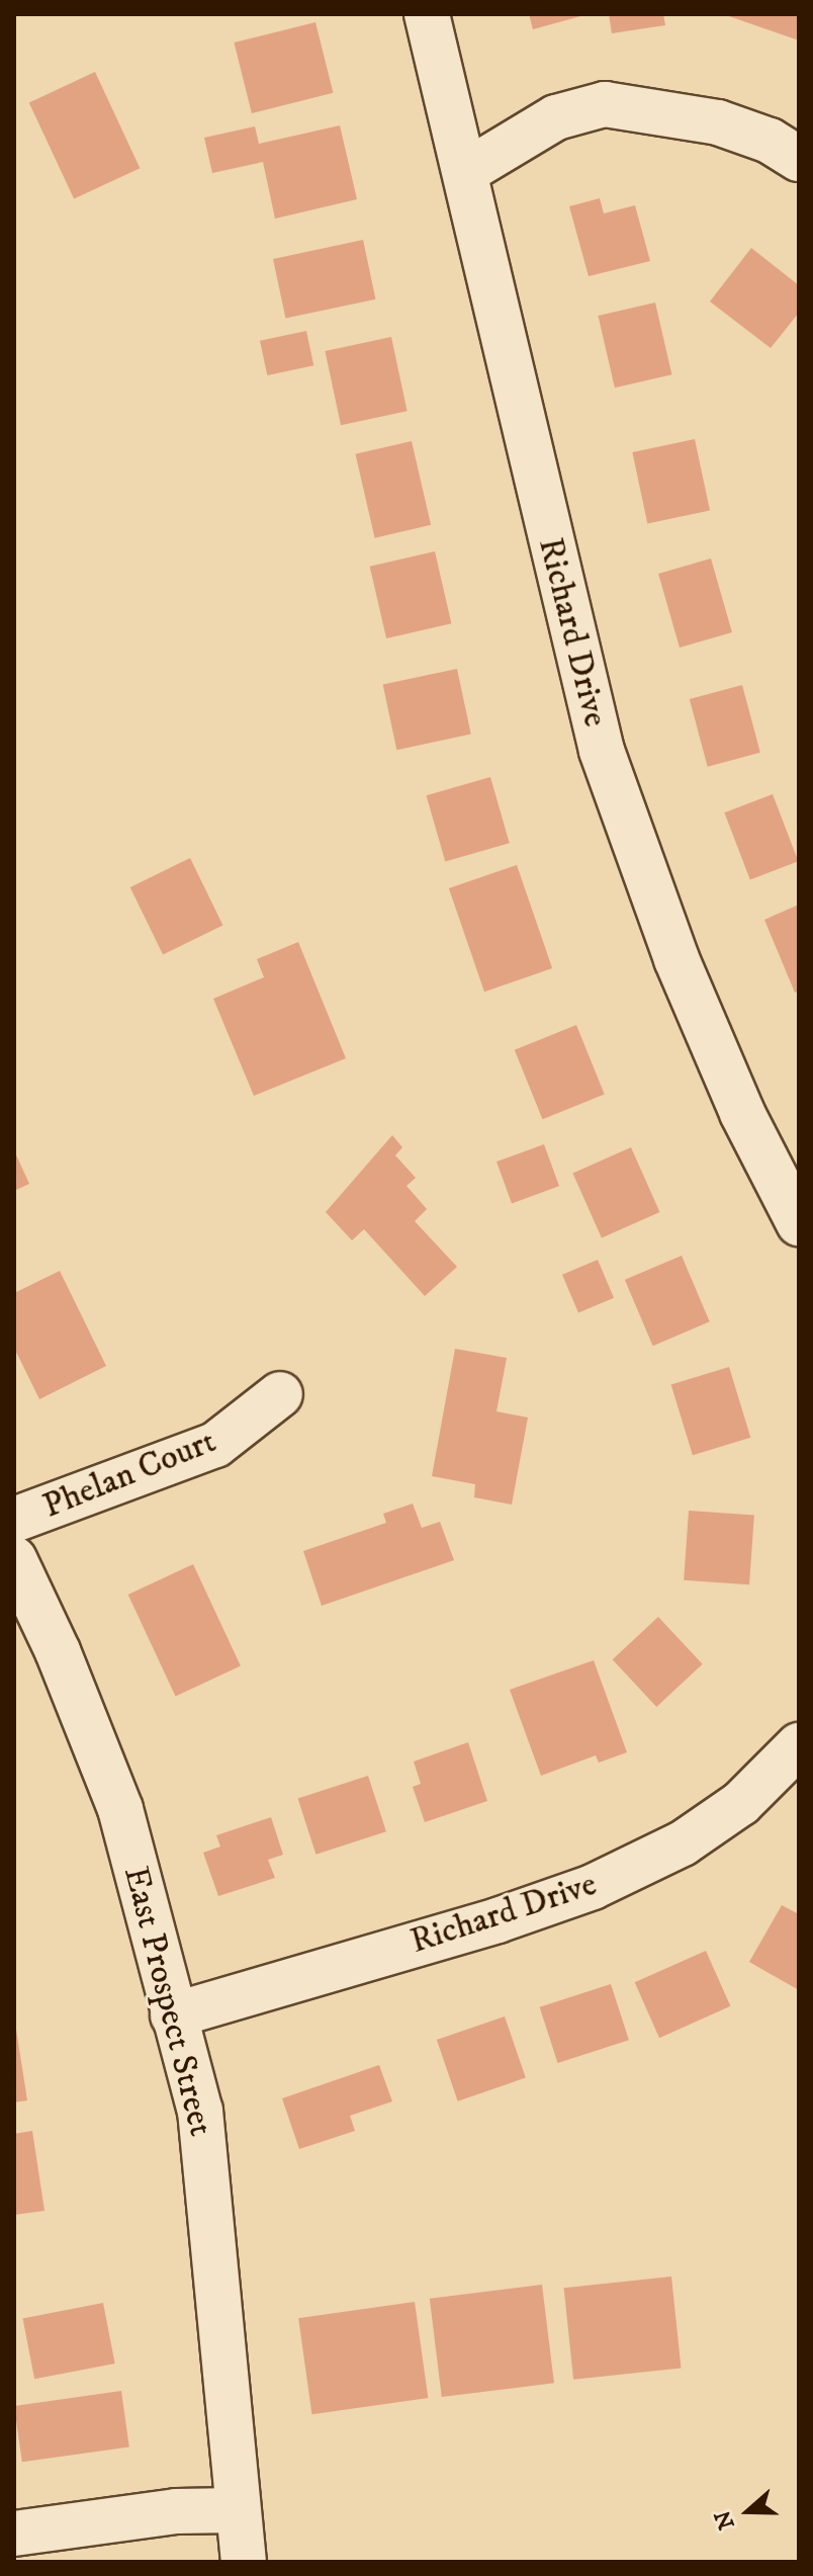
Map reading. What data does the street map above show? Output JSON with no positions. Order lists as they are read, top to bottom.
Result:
{
  "streets": {
    "street": ["Richard Drive", "Phelan Court", "East Prospect Street"]
  },
  "crossings": [
    ["Richard Drive", "East Prospect Street"]
  ],
  "north": "left"
}
